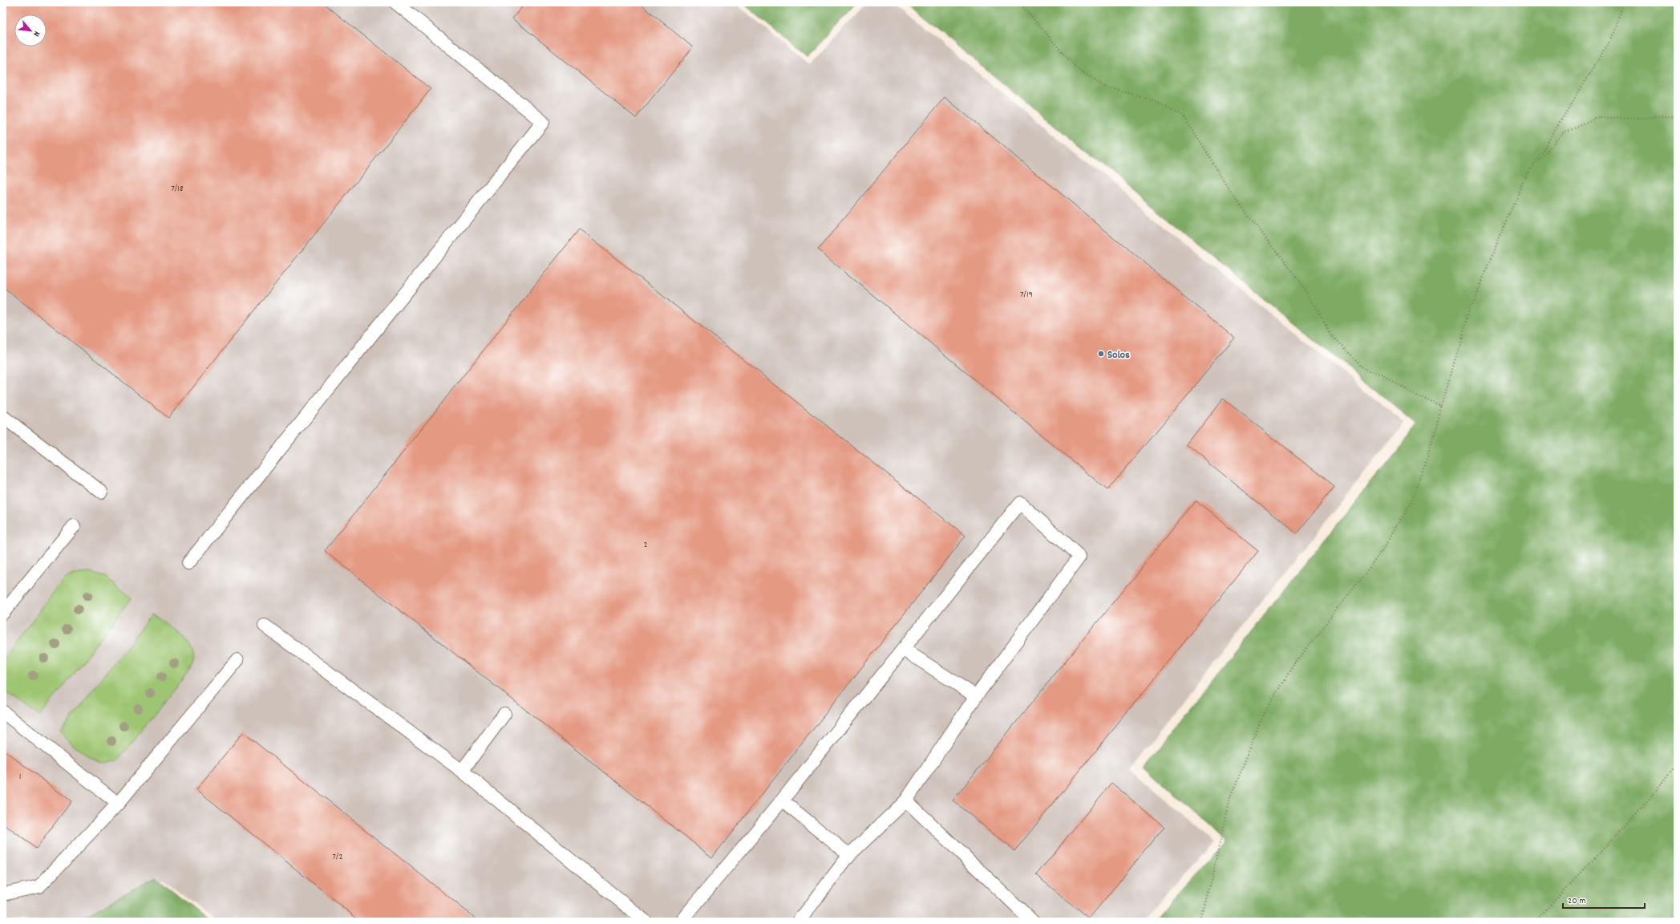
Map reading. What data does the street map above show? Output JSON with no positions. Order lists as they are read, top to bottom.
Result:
{
  "places": ["Solos"],
  "house_numbers": [
    "7/18",
    "7/19",
    "2",
    "1",
    "7/2"
  ],
  "scale_bar": "20 m",
  "north": "bottom right"
}
